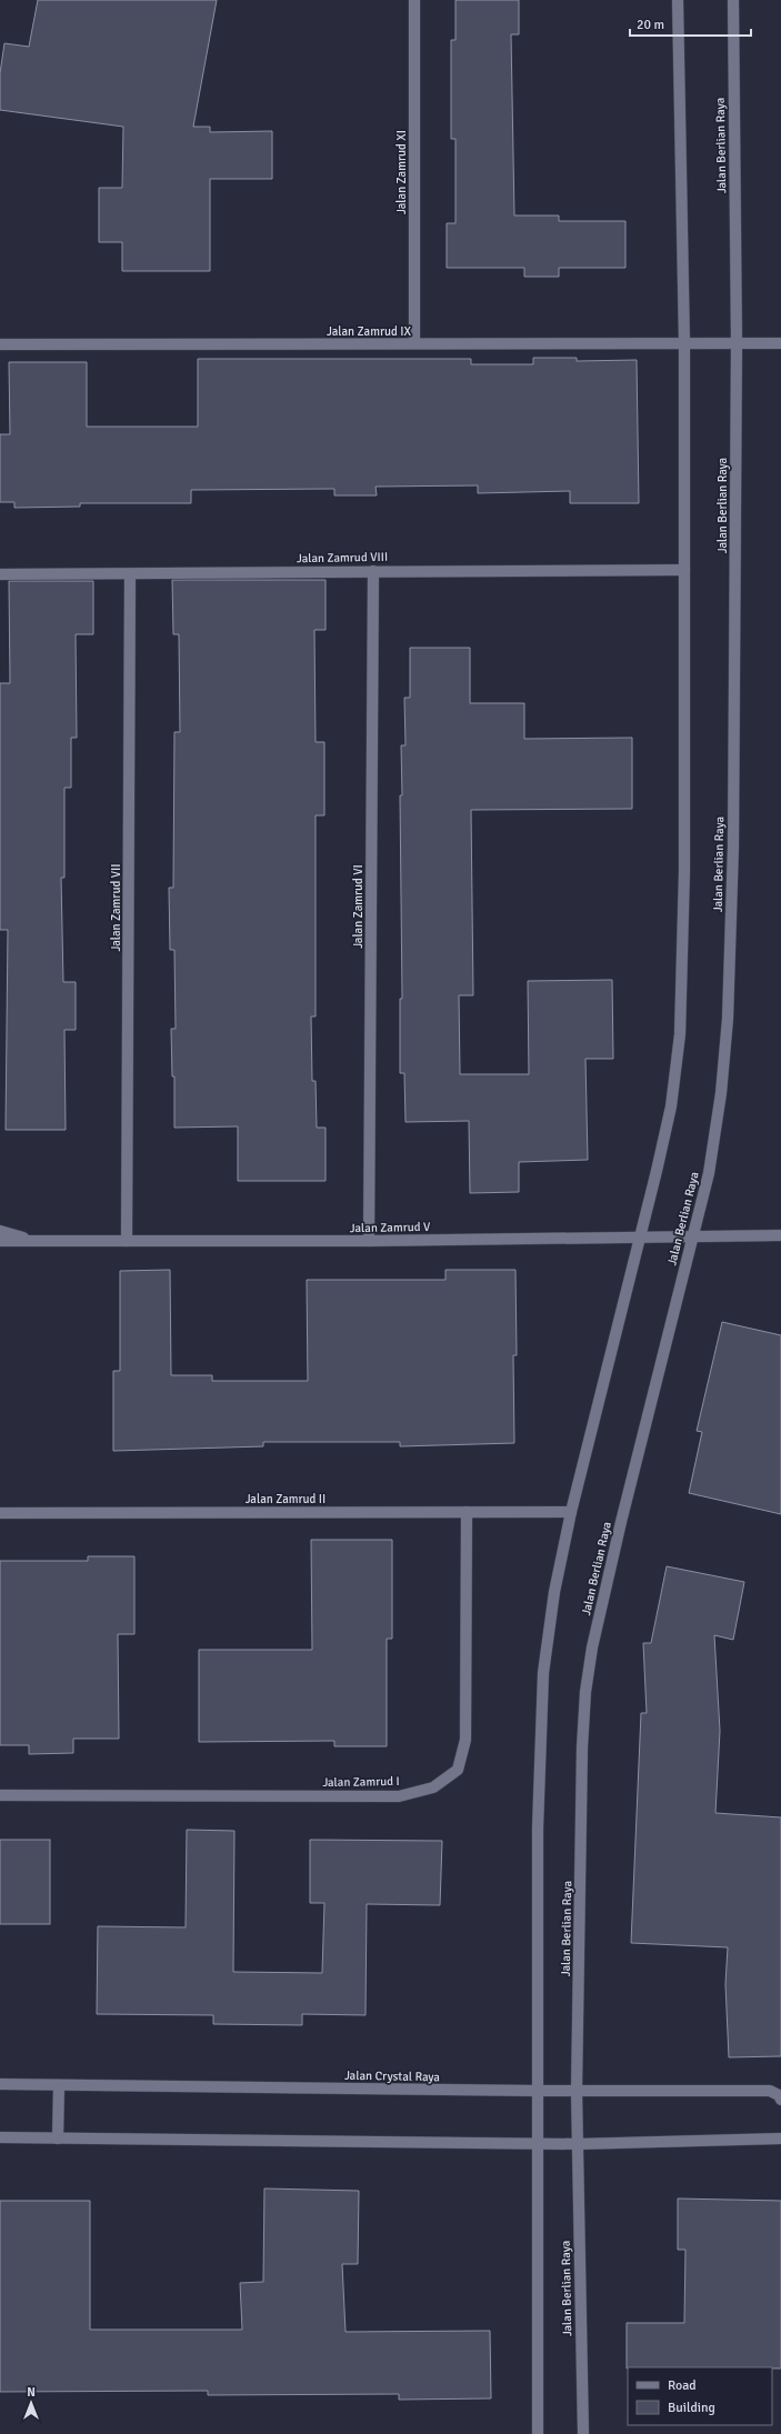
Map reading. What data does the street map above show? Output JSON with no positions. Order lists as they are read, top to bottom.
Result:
{
  "streets": {
    "street": [
      "Jalan Berlian Raya",
      "Jalan Zamrud XI",
      "Jalan Zamrud IX",
      "Jalan Zamrud VIII",
      "Jalan Zamrud VI",
      "Jalan Zamrud VII",
      "Jalan Zamrud V",
      "Jalan Zamrud II",
      "Jalan Zamrud I",
      "Jalan Crystal Raya"
    ]
  },
  "crossings": [
    ["Jalan Berlian Raya", "Jalan Zamrud IX"],
    ["Jalan Berlian Raya", "Jalan Zamrud V"],
    ["Jalan Berlian Raya", "Jalan Crystal Raya"],
    ["Jalan Zamrud XI", "Jalan Zamrud IX"],
    ["Jalan Zamrud VIII", "Jalan Zamrud VI"],
    ["Jalan Zamrud VIII", "Jalan Zamrud VII"],
    ["Jalan Zamrud VI", "Jalan Zamrud V"],
    ["Jalan Zamrud VII", "Jalan Zamrud V"],
    ["Jalan Zamrud II", "Jalan Zamrud I"]
  ],
  "legend": ["Road", "Building"],
  "scale_bar": "20 m",
  "north": "top"
}
